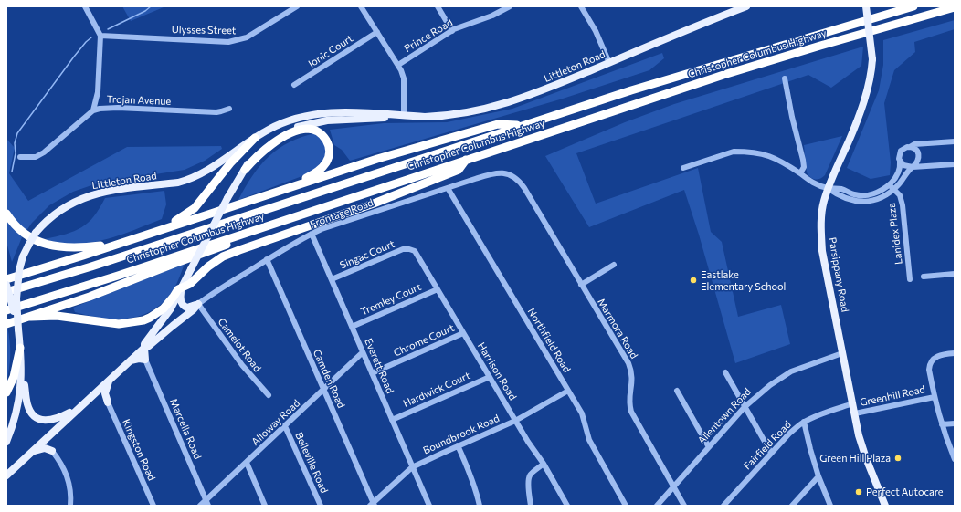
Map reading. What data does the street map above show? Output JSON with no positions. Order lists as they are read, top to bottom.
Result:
{
  "streets": {
    "highway": ["Christopher Columbus Highway"],
    "main road": ["Littleton Road", "Parsippany Road"],
    "street": [
      "Ulysses Street",
      "Prince Road",
      "Ionic Court",
      "Trojan Avenue",
      "Frontage Road",
      "Lanidex Plaza",
      "Singac Court",
      "Tremley Court",
      "Marmora Road",
      "Chrome Court",
      "Northfield Road",
      "Camelot Road",
      "Everett Road",
      "Harrison Road",
      "Camden Road",
      "Hardwick Court",
      "Greenhill Road",
      "Allentown Road",
      "Alloway Road",
      "Marcella Road",
      "Boundbrook Road",
      "Fairfield Road",
      "Kingston Road",
      "Belleville Road"
    ]
  },
  "crossings": [
    ["Frontage Road", "Marmora Road"],
    ["Frontage Road", "Northfield Road"],
    ["Frontage Road", "Camelot Road"],
    ["Frontage Road", "Everett Road"],
    ["Frontage Road", "Camden Road"],
    ["Lanidex Plaza", "Parsippany Road"],
    ["Singac Court", "Everett Road"],
    ["Singac Court", "Harrison Road"],
    ["Parsippany Road", "Greenhill Road"],
    ["Parsippany Road", "Allentown Road"],
    ["Parsippany Road", "Fairfield Road"],
    ["Tremley Court", "Everett Road"],
    ["Tremley Court", "Harrison Road"],
    ["Marmora Road", "Allentown Road"],
    ["Chrome Court", "Everett Road"],
    ["Chrome Court", "Harrison Road"],
    ["Northfield Road", "Boundbrook Road"],
    ["Everett Road", "Hardwick Court"],
    ["Everett Road", "Alloway Road"],
    ["Everett Road", "Boundbrook Road"],
    ["Harrison Road", "Hardwick Court"],
    ["Harrison Road", "Boundbrook Road"],
    ["Camden Road", "Alloway Road"],
    ["Camden Road", "Boundbrook Road"],
    ["Alloway Road", "Marcella Road"],
    ["Alloway Road", "Belleville Road"]
  ],
  "places": ["Eastlake Elementary School", "Green Hill Plaza", "Perfect Autocare"]
}
